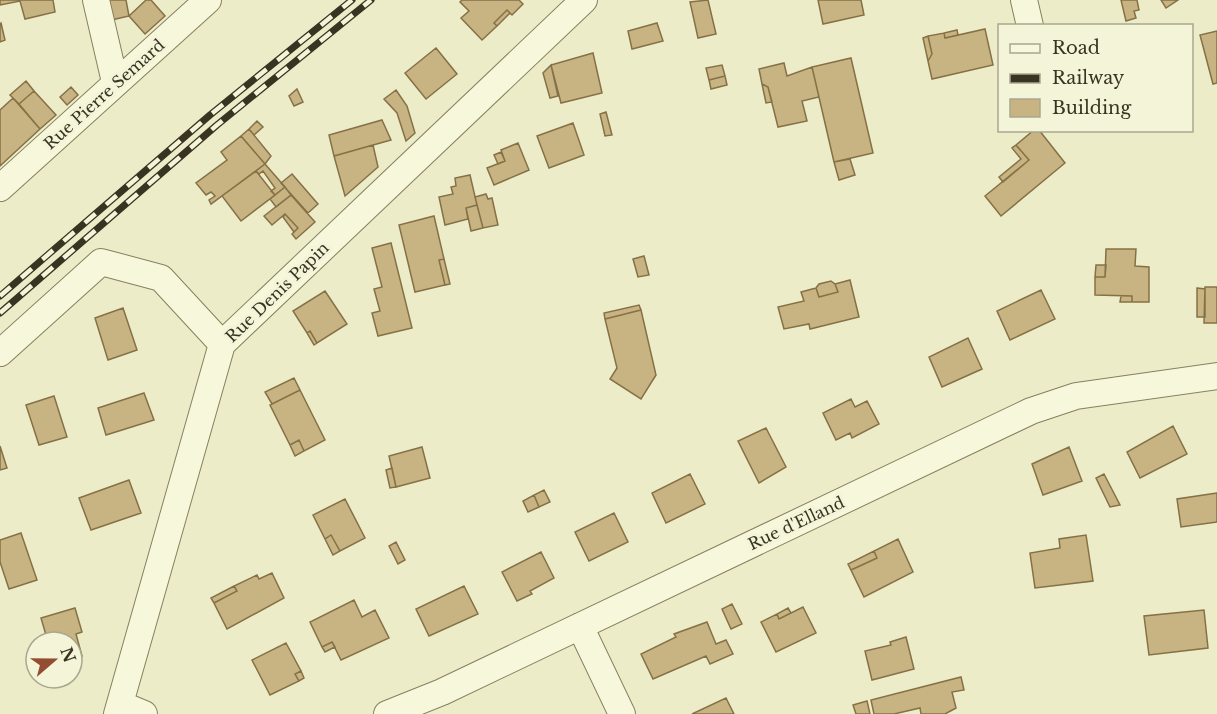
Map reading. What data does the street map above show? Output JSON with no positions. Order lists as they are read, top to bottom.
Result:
{
  "streets": {
    "street": ["Rue Pierre Semard", "Rue Denis Papin", "Rue d'Elland"]
  },
  "legend": ["Road", "Railway", "Building"],
  "north": "right"
}
